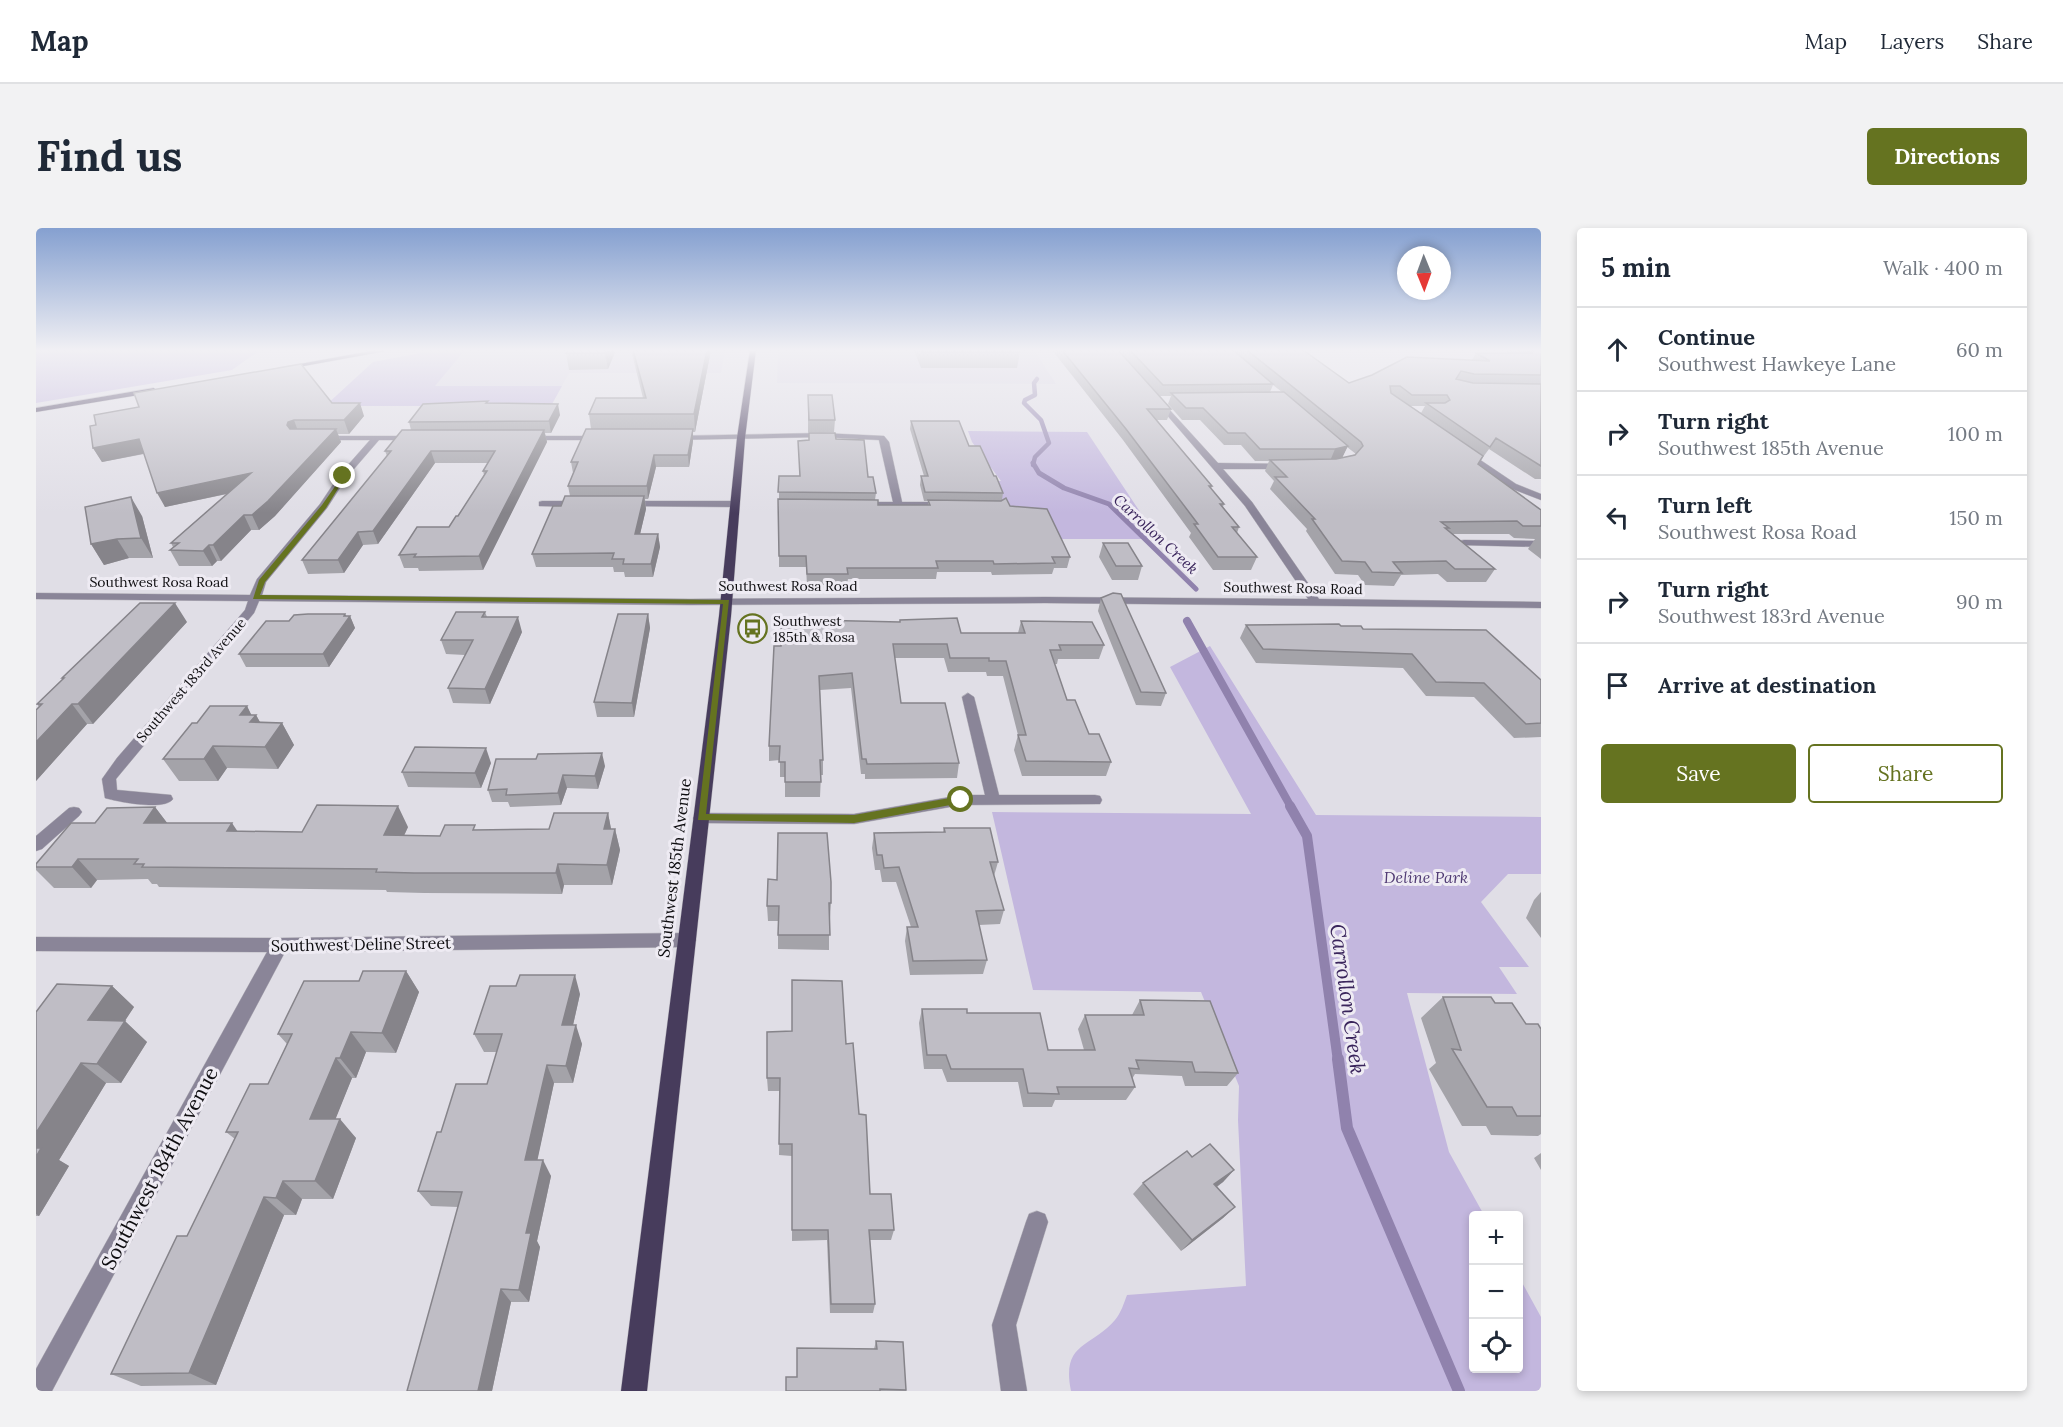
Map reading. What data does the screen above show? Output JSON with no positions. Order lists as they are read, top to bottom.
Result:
{
  "streets": {
    "main road": ["Southwest 185th Avenue"],
    "street": [
      "Southwest Rosa Road",
      "Southwest 183rd Avenue",
      "Southwest Deline Street",
      "Southwest 184th Avenue"
    ]
  },
  "crossings": [
    ["Southwest Rosa Road", "Southwest 183rd Avenue"],
    ["Southwest Rosa Road", "Southwest 185th Avenue"],
    ["Southwest 185th Avenue", "Southwest Deline Street"],
    ["Southwest Deline Street", "Southwest 184th Avenue"]
  ],
  "water": ["Carrollon Creek"],
  "parks": ["Deline Park"],
  "places": {
    "bus stop": ["Southwest 185th & Rosa"]
  },
  "north": "bottom",
  "page": {
    "header": "Map",
    "nav": ["Map", "Layers", "Share"],
    "buttons": [
      "Directions",
      ["Save", "Share"]
    ],
    "title": "Find us",
    "heading": ["5 min", "Walk · 400 m"],
    "list": [
      ["Continue", "Southwest Hawkeye Lane", "60 m"],
      ["Turn right", "Southwest 185th Avenue", "100 m"],
      ["Turn left", "Southwest Rosa Road", "150 m"],
      ["Turn right", "Southwest 183rd Avenue", "90 m"],
      "Arrive at destination"
    ],
    "map_buttons": ["+", "−"]
  }
}
